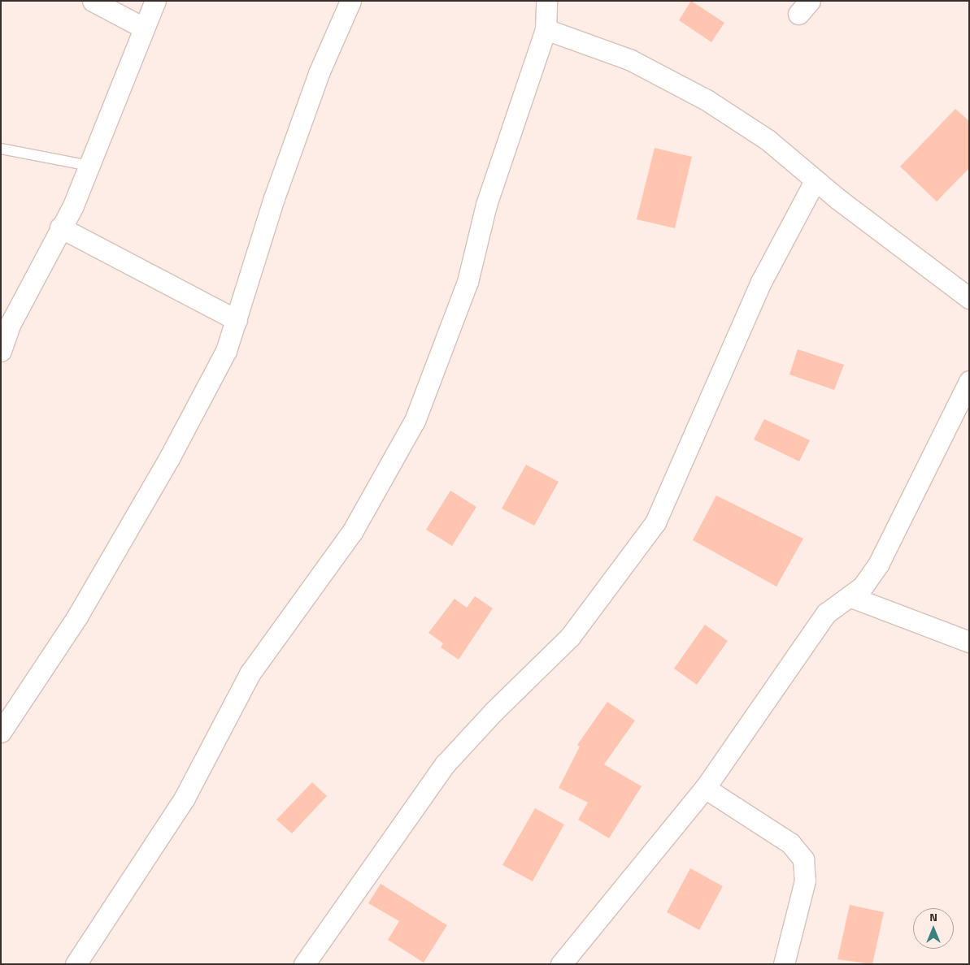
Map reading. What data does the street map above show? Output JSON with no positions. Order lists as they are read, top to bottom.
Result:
{
  "north": "top"
}
